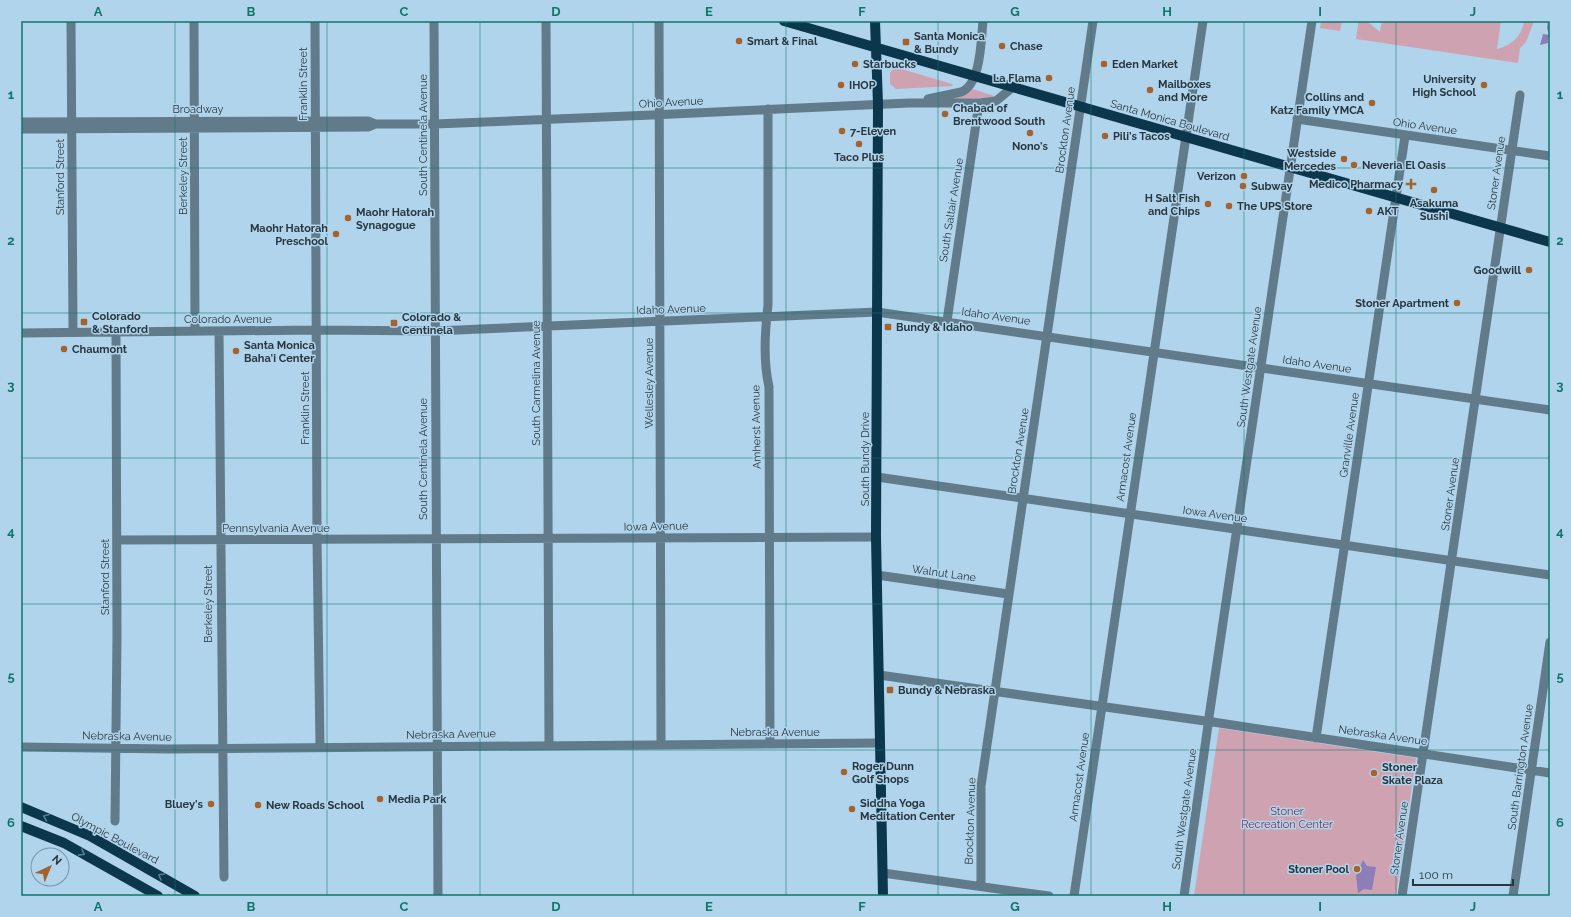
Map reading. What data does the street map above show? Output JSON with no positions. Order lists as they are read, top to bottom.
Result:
{
  "streets": {
    "main road": ["Santa Monica Boulevard", "South Bundy Drive", "Olympic Boulevard"],
    "street": [
      "Franklin Street",
      "Ohio Avenue",
      "Broadway",
      "Brockton Avenue",
      "South Centinela Avenue",
      "Stoner Avenue",
      "Berkeley Street",
      "Stanford Street",
      "South Saltair Avenue",
      "Idaho Avenue",
      "Colorado Avenue",
      "South Westgate Avenue",
      "South Carmelina Avenue",
      "Wellesley Avenue",
      "Amherst Avenue",
      "Granville Avenue",
      "Armacost Avenue",
      "Iowa Avenue",
      "Pennsylvania Avenue",
      "Walnut Lane",
      "Nebraska Avenue",
      "South Barrington Avenue"
    ]
  },
  "crossings": [
    ["Franklin Street", "Broadway"],
    ["Franklin Street", "Colorado Avenue"],
    ["Franklin Street", "Pennsylvania Avenue"],
    ["Franklin Street", "Nebraska Avenue"],
    ["Ohio Avenue", "Broadway"],
    ["Ohio Avenue", "Santa Monica Boulevard"],
    ["Ohio Avenue", "South Centinela Avenue"],
    ["Ohio Avenue", "Stoner Avenue"],
    ["Ohio Avenue", "South Saltair Avenue"],
    ["Ohio Avenue", "South Westgate Avenue"],
    ["Ohio Avenue", "South Carmelina Avenue"],
    ["Ohio Avenue", "Wellesley Avenue"],
    ["Ohio Avenue", "Amherst Avenue"],
    ["Ohio Avenue", "Granville Avenue"],
    ["Ohio Avenue", "South Bundy Drive"],
    ["Broadway", "South Centinela Avenue"],
    ["Broadway", "Berkeley Street"],
    ["Broadway", "Stanford Street"],
    ["Santa Monica Boulevard", "Brockton Avenue"],
    ["Santa Monica Boulevard", "Stoner Avenue"],
    ["Santa Monica Boulevard", "South Westgate Avenue"],
    ["Santa Monica Boulevard", "Granville Avenue"],
    ["Santa Monica Boulevard", "Armacost Avenue"],
    ["Santa Monica Boulevard", "South Bundy Drive"],
    ["Brockton Avenue", "Idaho Avenue"],
    ["Brockton Avenue", "Iowa Avenue"],
    ["Brockton Avenue", "Walnut Lane"],
    ["Brockton Avenue", "Nebraska Avenue"],
    ["South Centinela Avenue", "Idaho Avenue"],
    ["South Centinela Avenue", "Colorado Avenue"],
    ["South Centinela Avenue", "Iowa Avenue"],
    ["South Centinela Avenue", "Pennsylvania Avenue"],
    ["South Centinela Avenue", "Nebraska Avenue"],
    ["Stoner Avenue", "Idaho Avenue"],
    ["Stoner Avenue", "Iowa Avenue"],
    ["Stoner Avenue", "Nebraska Avenue"],
    ["Berkeley Street", "Colorado Avenue"],
    ["Berkeley Street", "Pennsylvania Avenue"],
    ["Berkeley Street", "Nebraska Avenue"],
    ["Stanford Street", "Colorado Avenue"],
    ["Stanford Street", "Pennsylvania Avenue"],
    ["Stanford Street", "Nebraska Avenue"],
    ["South Saltair Avenue", "Idaho Avenue"],
    ["Idaho Avenue", "Colorado Avenue"],
    ["Idaho Avenue", "South Westgate Avenue"],
    ["Idaho Avenue", "South Carmelina Avenue"],
    ["Idaho Avenue", "Wellesley Avenue"],
    ["Idaho Avenue", "Amherst Avenue"],
    ["Idaho Avenue", "Granville Avenue"],
    ["Idaho Avenue", "Armacost Avenue"],
    ["Idaho Avenue", "South Bundy Drive"],
    ["South Westgate Avenue", "Iowa Avenue"],
    ["South Westgate Avenue", "Nebraska Avenue"],
    ["South Carmelina Avenue", "Iowa Avenue"],
    ["South Carmelina Avenue", "Nebraska Avenue"],
    ["Wellesley Avenue", "Iowa Avenue"],
    ["Wellesley Avenue", "Nebraska Avenue"],
    ["Amherst Avenue", "Iowa Avenue"],
    ["Amherst Avenue", "Nebraska Avenue"],
    ["Granville Avenue", "Iowa Avenue"],
    ["Granville Avenue", "Nebraska Avenue"],
    ["Armacost Avenue", "Iowa Avenue"],
    ["Armacost Avenue", "Nebraska Avenue"],
    ["South Bundy Drive", "Iowa Avenue"],
    ["South Bundy Drive", "Walnut Lane"],
    ["South Bundy Drive", "Nebraska Avenue"],
    ["Iowa Avenue", "Pennsylvania Avenue"],
    ["Nebraska Avenue", "South Barrington Avenue"]
  ],
  "parks": ["Stoner Recreation Center"],
  "places": {
    "other": [
      "Smart & Final",
      "Chase",
      "Starbucks",
      "Eden Market",
      "La Flama",
      "IHOP",
      "University High School",
      "Mailboxes and More",
      "Collins and Katz Family YMCA",
      "Chabad of Brentwood South",
      "7-Eleven",
      "Nono's",
      "Pili's Tacos",
      "Taco Plus",
      "Westside Mercedes",
      "Neveria El Oasis",
      "Verizon",
      "Subway",
      "Asakuma Sushi",
      "H Salt Fish and Chips",
      "The UPS Store",
      "AKT",
      "Maohr Hatorah Synagogue",
      "Maohr Hatorah Preschool",
      "Goodwill",
      "Stoner Apartment",
      "Chaumont",
      "Santa Monica Baha'i Center",
      "Roger Dunn Golf Shops",
      "Stoner Skate Plaza",
      "Media Park",
      "Bluey's",
      "New Roads School",
      "Siddha Yoga Meditation Center",
      "Stoner Pool"
    ],
    "transit": [
      "Santa Monica & Bundy",
      "Colorado & Stanford",
      "Colorado & Centinela",
      "Bundy & Idaho",
      "Bundy & Nebraska"
    ],
    "health": ["Medico Pharmacy"]
  },
  "scale_bar": "100 m",
  "north": "top right",
  "grid": {
    "columns": [
      "A",
      "B",
      "C",
      "D",
      "E",
      "F",
      "G",
      "H",
      "I",
      "J"
    ],
    "rows": [
      "1",
      "2",
      "3",
      "4",
      "5",
      "6"
    ]
  }
}
